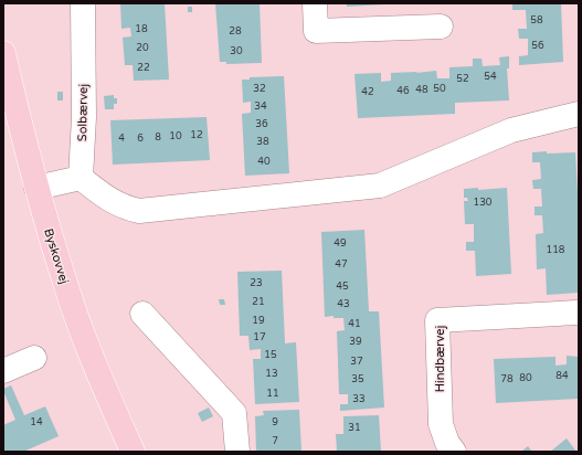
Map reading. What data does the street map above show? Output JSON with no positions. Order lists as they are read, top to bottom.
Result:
{
  "streets": {
    "main road": ["Byskovvej"],
    "street": ["Solbærvej", "Hindbærvej"]
  },
  "house_numbers": [
    "58",
    "18",
    "28",
    "56",
    "20",
    "30",
    "22",
    "54",
    "52",
    "32",
    "50",
    "48",
    "46",
    "42",
    "34",
    "36",
    "12",
    "10",
    "8",
    "4",
    "6",
    "38",
    "40",
    "130",
    "49",
    "118",
    "47",
    "23",
    "45",
    "21",
    "43",
    "19",
    "41",
    "17",
    "39",
    "15",
    "37",
    "13",
    "84",
    "80",
    "35",
    "78",
    "11",
    "33",
    "14",
    "9",
    "31",
    "7"
  ]
}
